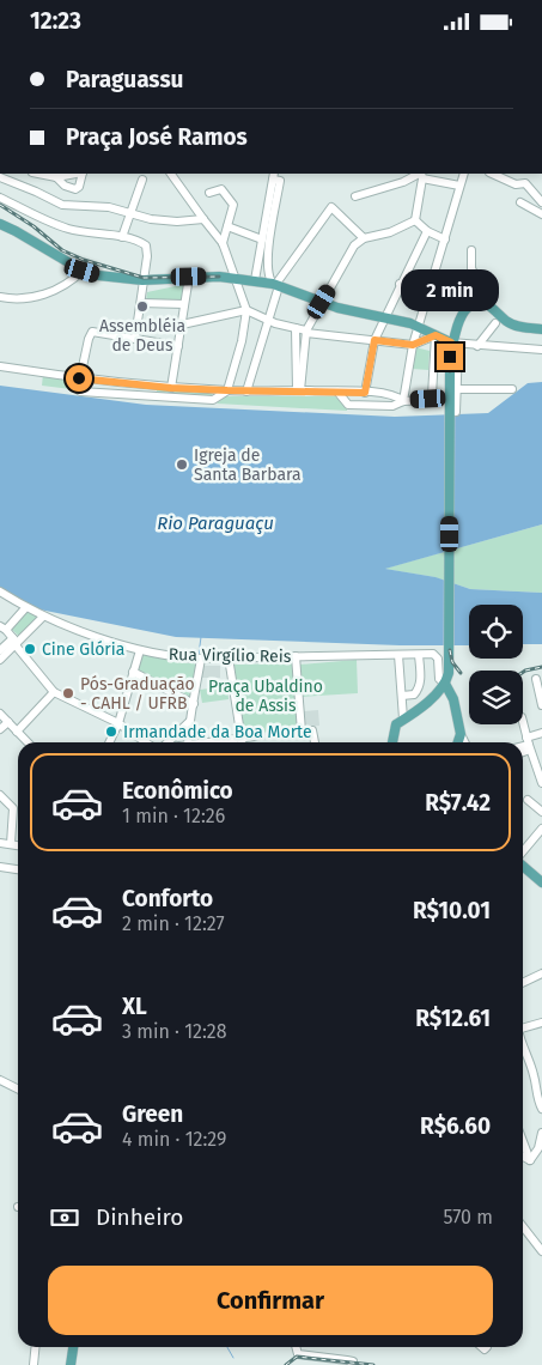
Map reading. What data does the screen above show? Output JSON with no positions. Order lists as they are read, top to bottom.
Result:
{
  "streets": {
    "street": ["Rua Virgílio Reis"]
  },
  "water": ["Rio Paraguaçu"],
  "parks": ["Praça Ubaldino de Assis"],
  "places": [
    "Assembléia de Deus",
    "Igreja de Santa Barbara",
    "Cine Glória",
    "Pós-Graduação - CAHL / UFRB",
    "Irmandade da Boa Morte"
  ],
  "page": {
    "status": "12:23",
    "banner": ["Paraguassu", "Praça José Ramos"],
    "bubble": "2 min",
    "list": [
      {
        "name": "Econômico",
        "note": "1 min · 12:26",
        "value": "R$7.42"
      },
      {
        "name": "Conforto",
        "note": "2 min · 12:27",
        "value": "R$10.01"
      },
      {
        "name": "XL",
        "note": "3 min · 12:28",
        "value": "R$12.61"
      },
      {
        "name": "Green",
        "note": "4 min · 12:29",
        "value": "R$6.60"
      }
    ],
    "pay": ["Dinheiro", "570 m"],
    "buttons": "Confirmar"
  }
}
